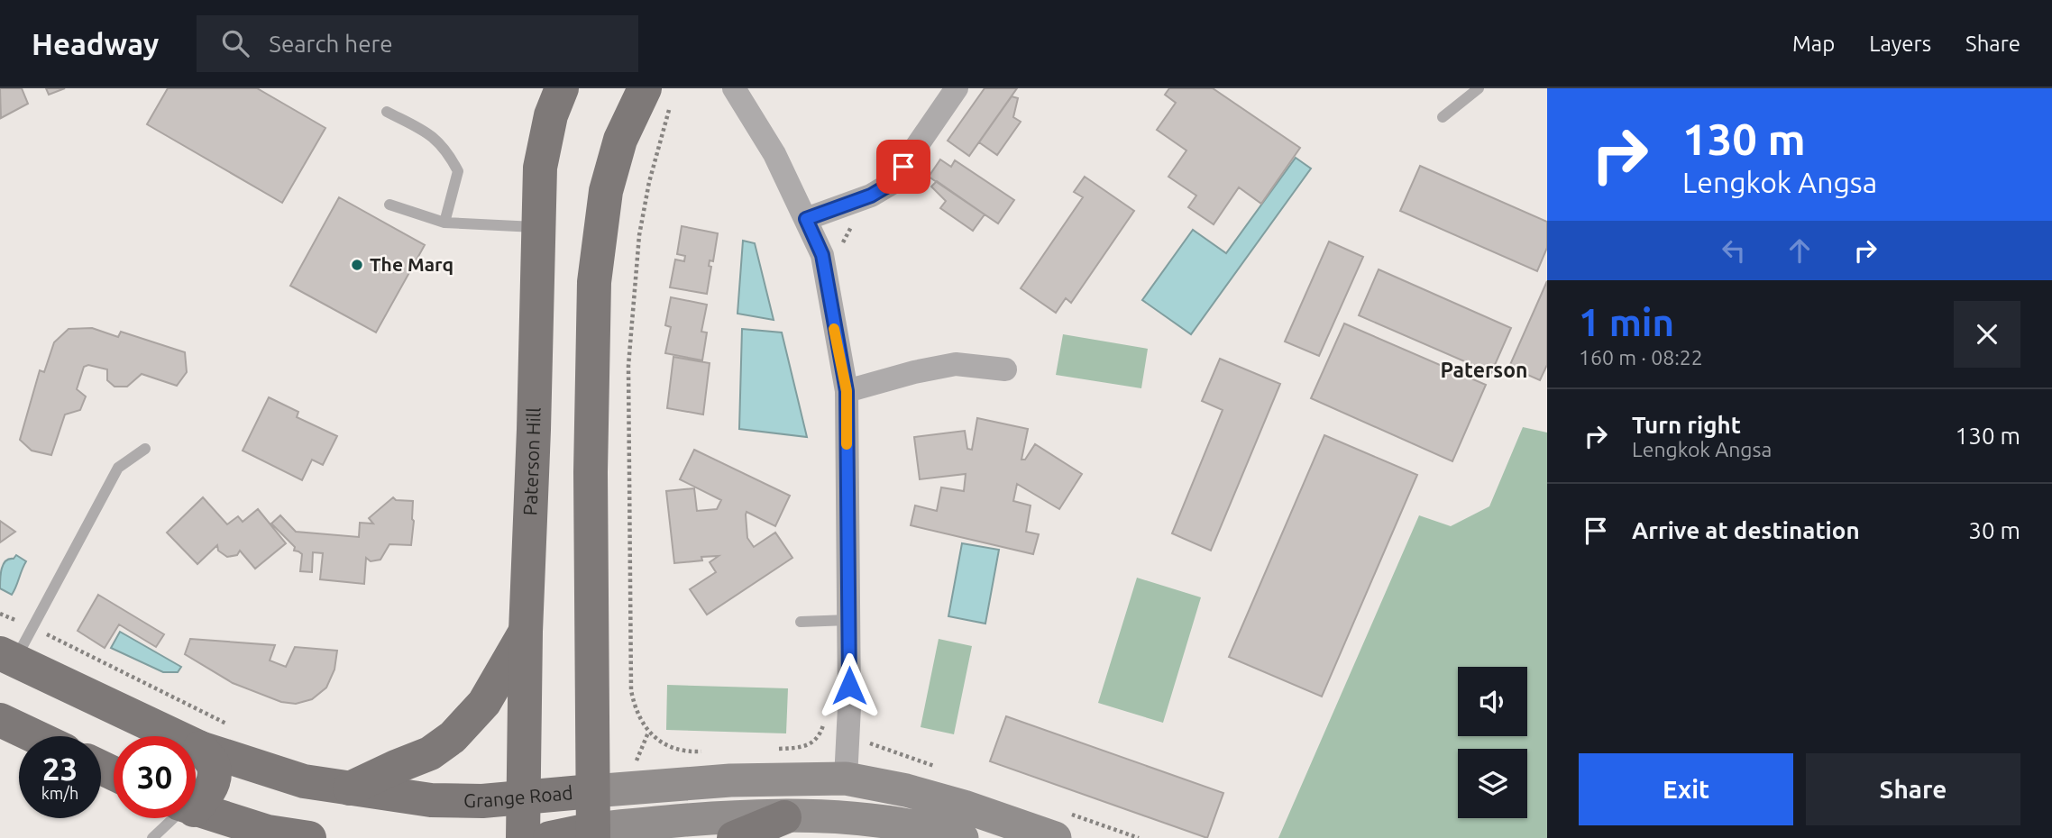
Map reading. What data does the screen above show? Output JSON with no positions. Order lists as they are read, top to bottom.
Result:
{
  "streets": {
    "main road": ["Paterson Hill", "Grange Road"]
  },
  "crossings": [
    ["Paterson Hill", "Grange Road"]
  ],
  "districts": ["Paterson"],
  "places": ["The Marq"],
  "page": {
    "header": "Headway",
    "search": "Search here",
    "nav": ["Map", "Layers", "Share"],
    "turn": ["130 m", "Lengkok Angsa"],
    "heading": ["1 min", "160 m · 08:22"],
    "list": [
      {
        "name": "Turn right",
        "note": "Lengkok Angsa",
        "value": "130 m"
      },
      {
        "name": "Arrive at destination",
        "value": "30 m"
      }
    ],
    "speed": "23 km/h",
    "limit": "30",
    "buttons": ["Exit", "Share"]
  }
}
